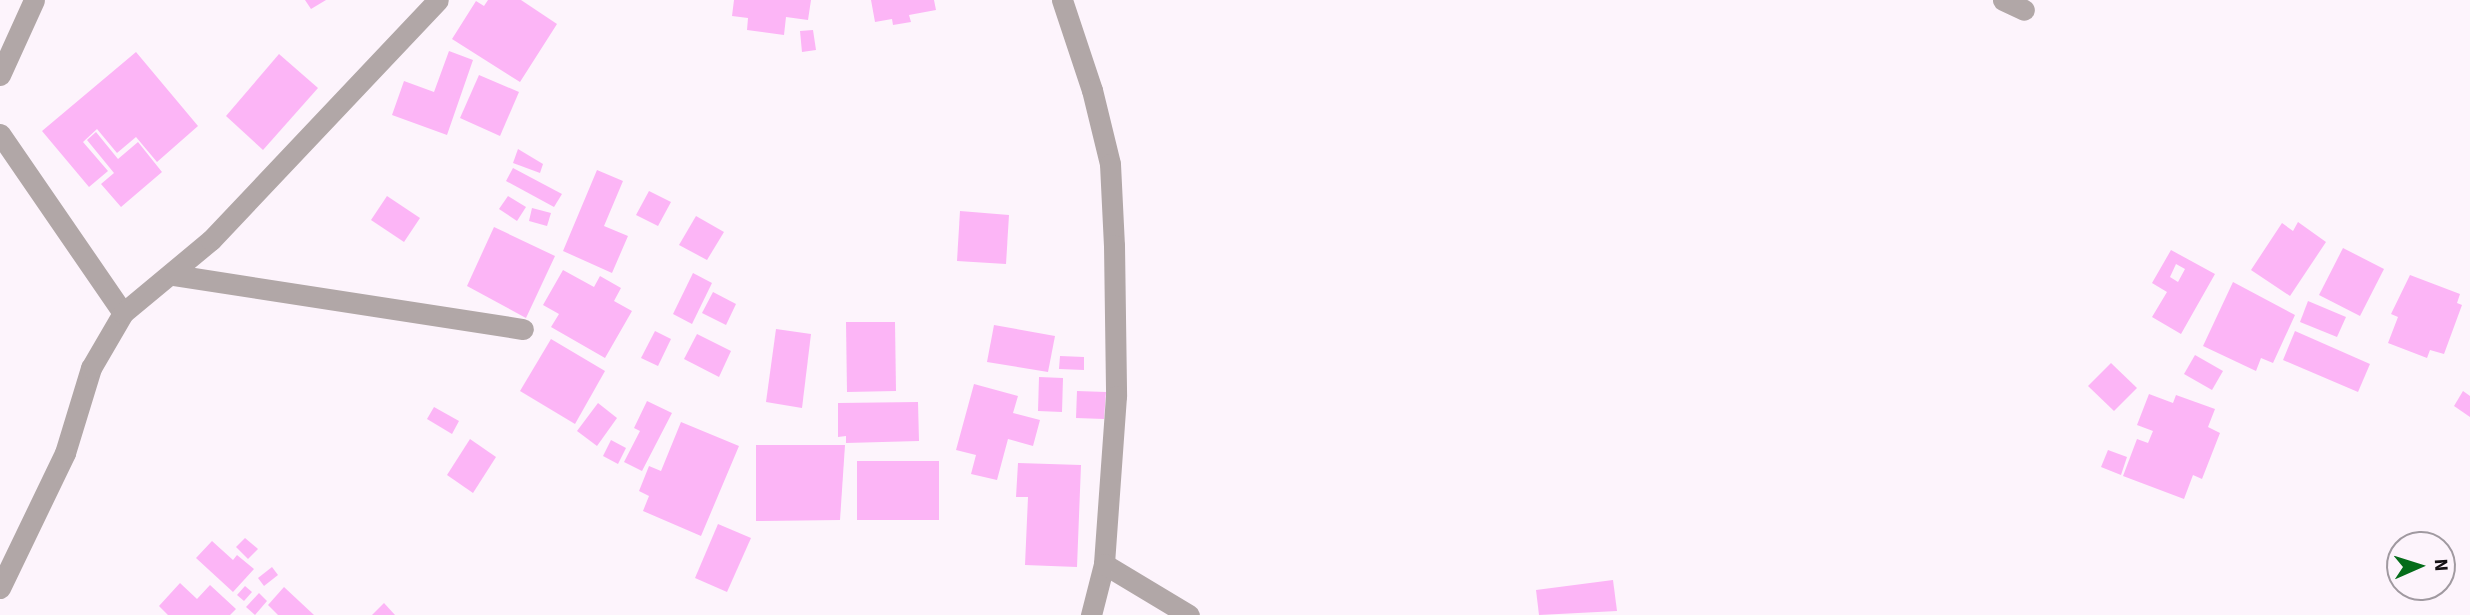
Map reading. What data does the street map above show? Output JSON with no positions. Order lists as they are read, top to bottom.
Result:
{
  "north": "right"
}
